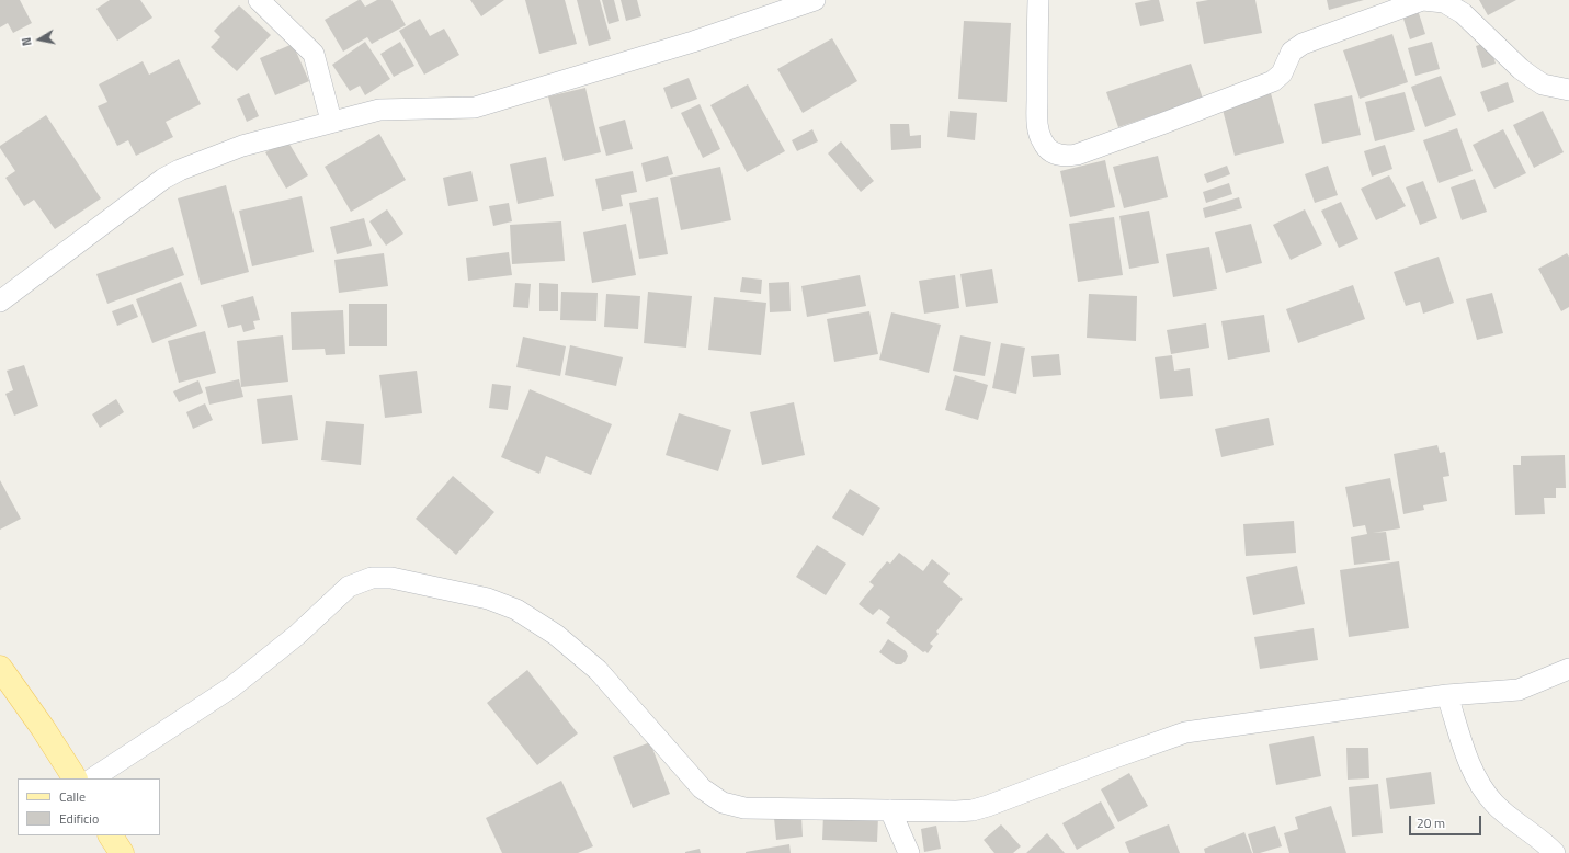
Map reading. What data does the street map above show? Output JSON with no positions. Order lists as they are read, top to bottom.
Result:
{
  "legend": ["Calle", "Edificio"],
  "scale_bar": "20 m",
  "north": "left"
}
